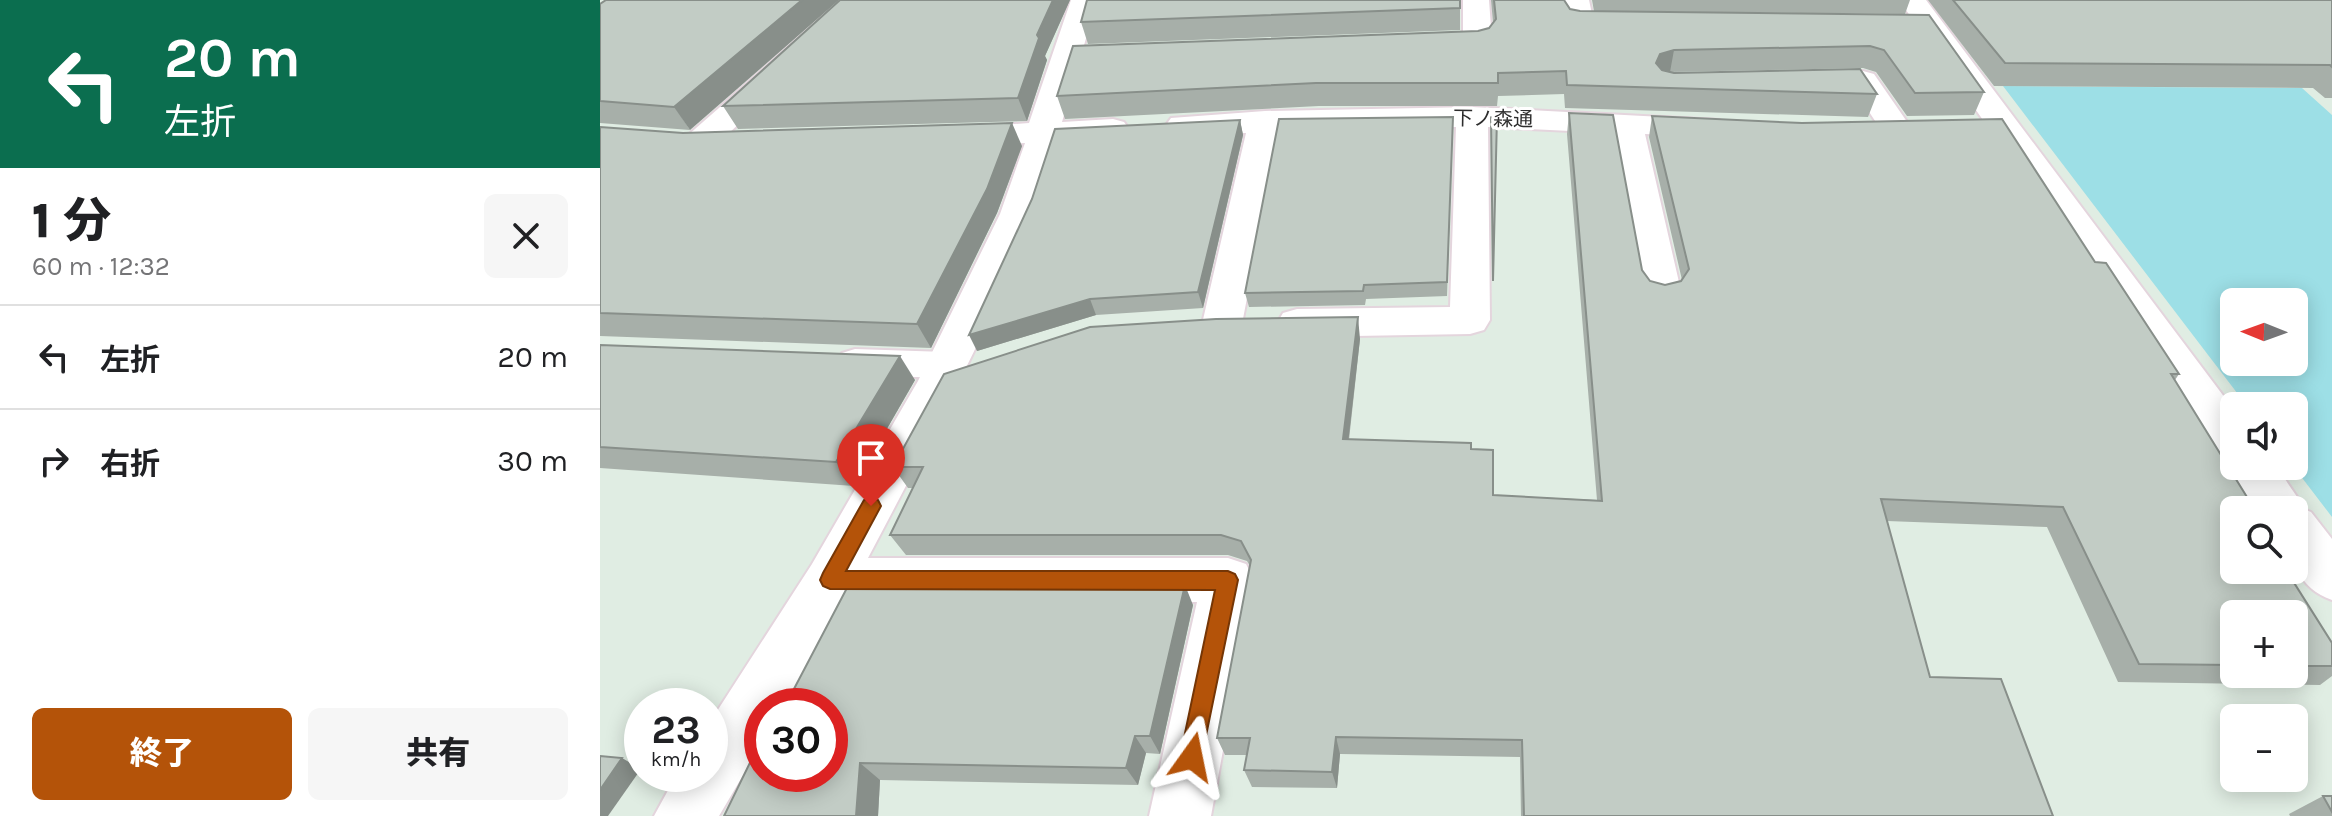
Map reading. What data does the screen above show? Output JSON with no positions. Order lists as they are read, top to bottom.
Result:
{
  "streets": {
    "street": ["下ノ森通"]
  },
  "north": "left",
  "page": {
    "turn": ["20 m", "左折"],
    "heading": ["1 分", "60 m · 12:32"],
    "map_buttons": ["+", "−"],
    "list": [
      {
        "name": "左折",
        "value": "20 m"
      },
      {
        "name": "右折",
        "value": "30 m"
      }
    ],
    "speed": "23 km/h",
    "limit": "30",
    "buttons": ["終了", "共有"]
  }
}
